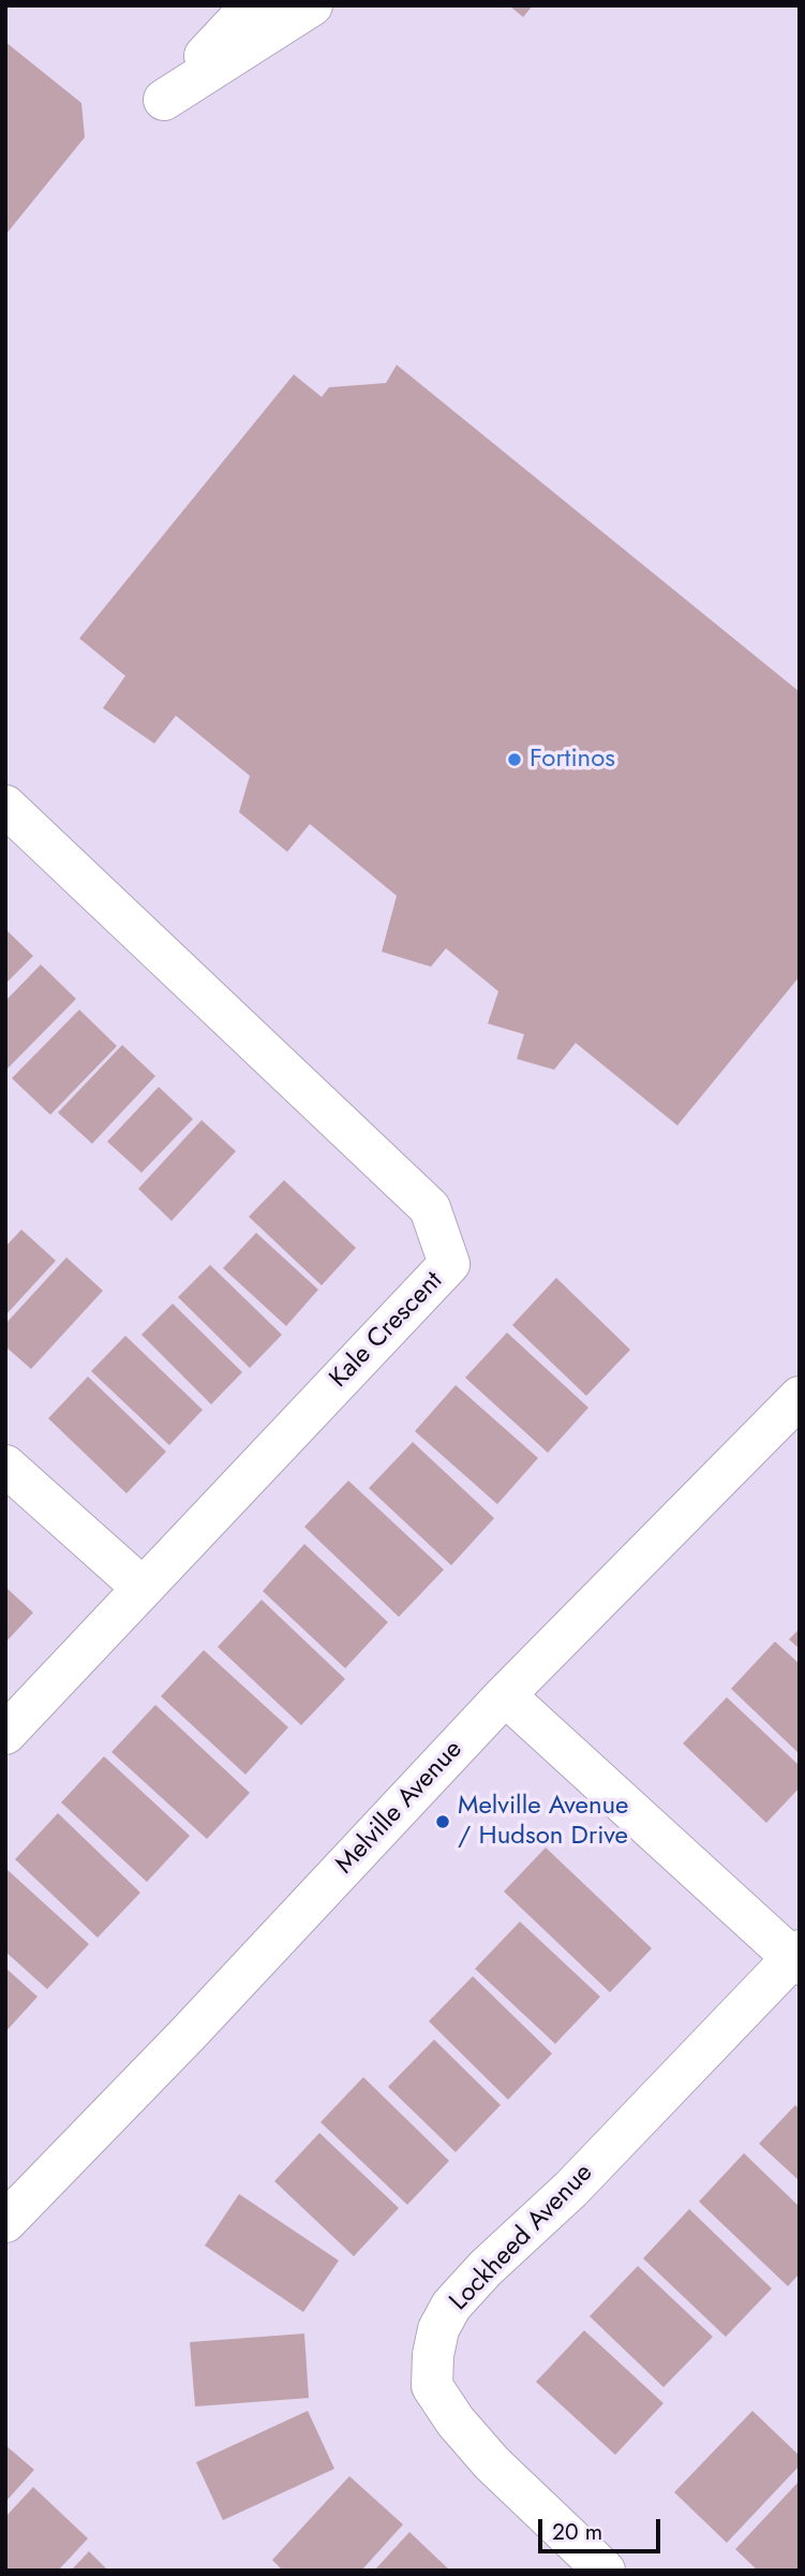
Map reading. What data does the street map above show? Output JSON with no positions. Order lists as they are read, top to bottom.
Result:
{
  "streets": {
    "street": ["Kale Crescent", "Melville Avenue", "Lockheed Avenue"]
  },
  "places": ["Fortinos", "Melville Avenue / Hudson Drive"],
  "scale_bar": "20 m"
}
